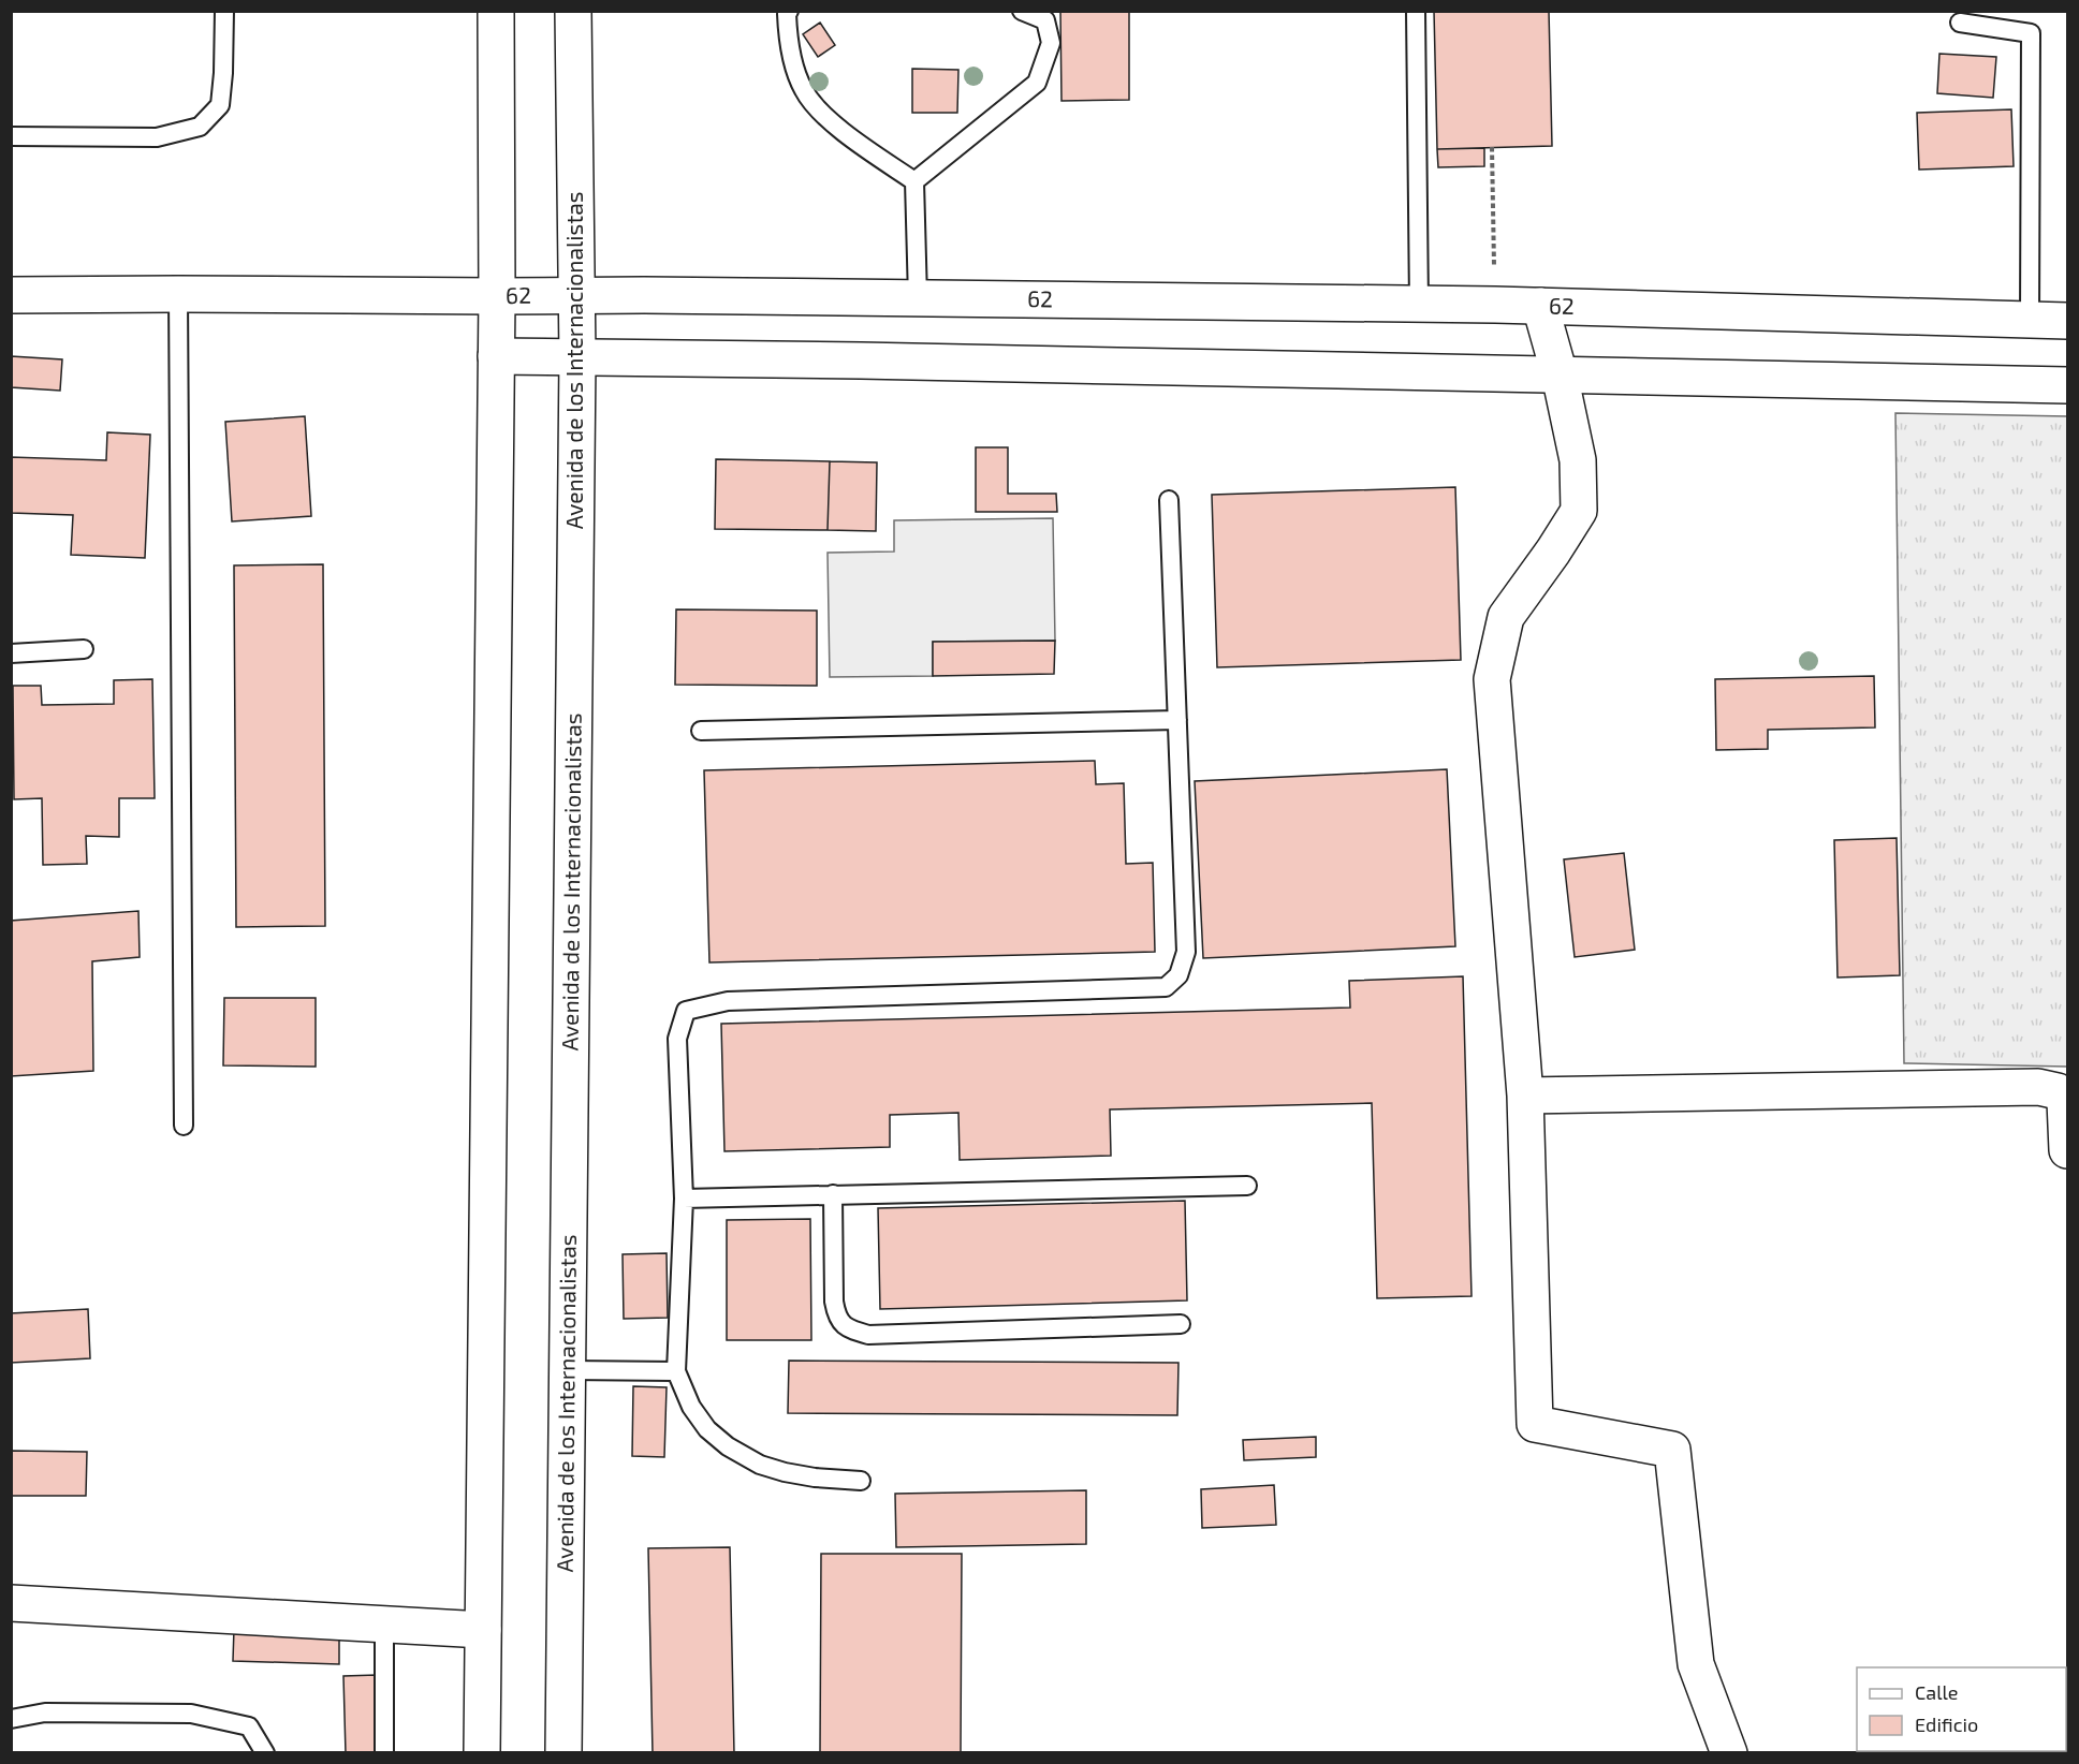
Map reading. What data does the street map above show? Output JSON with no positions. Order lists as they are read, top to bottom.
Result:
{
  "streets": {
    "main road": ["62", "Avenida de los Internacionalistas"]
  },
  "crossings": [
    ["62", "Avenida de los Internacionalistas"]
  ],
  "legend": ["Calle", "Edificio"]
}
